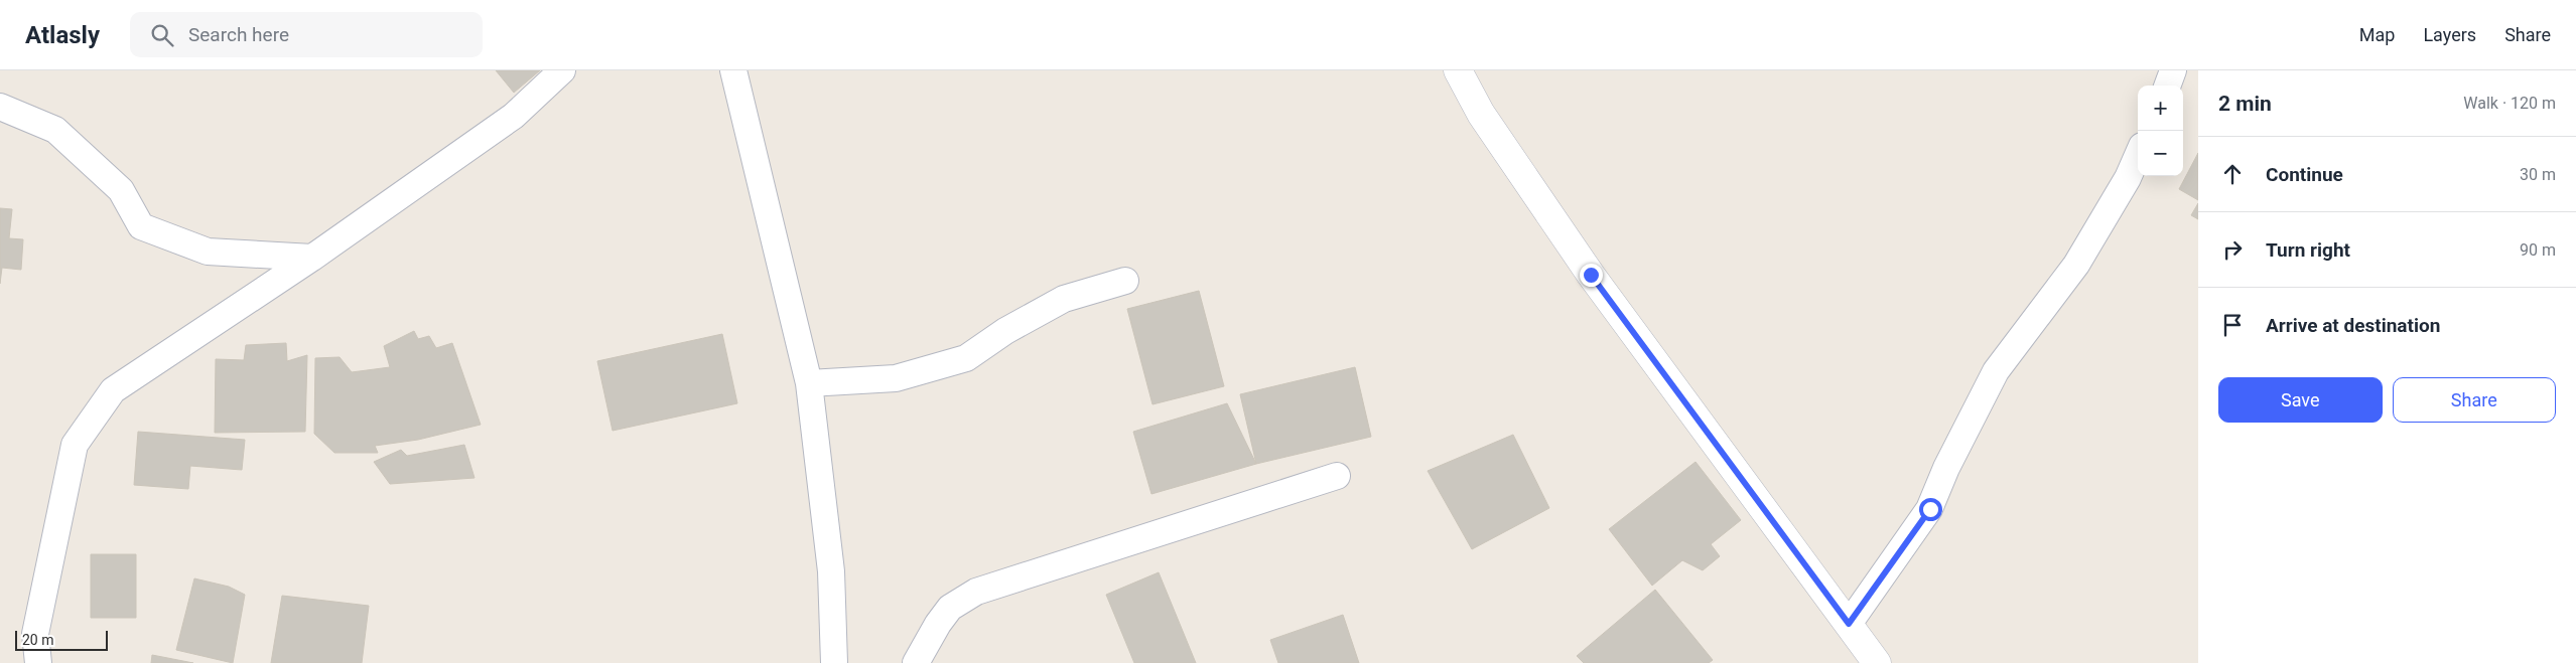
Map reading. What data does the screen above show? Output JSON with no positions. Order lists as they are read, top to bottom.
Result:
{
  "scale_bar": "20 m",
  "page": {
    "header": "Atlasly",
    "search": "Search here",
    "nav": ["Map", "Layers", "Share"],
    "heading": ["2 min", "Walk · 120 m"],
    "map_buttons": ["+", "−"],
    "list": [
      ["Continue", "30 m"],
      ["Turn right", "90 m"],
      "Arrive at destination"
    ],
    "buttons": ["Save", "Share"],
    "scale": "20 m"
  }
}
